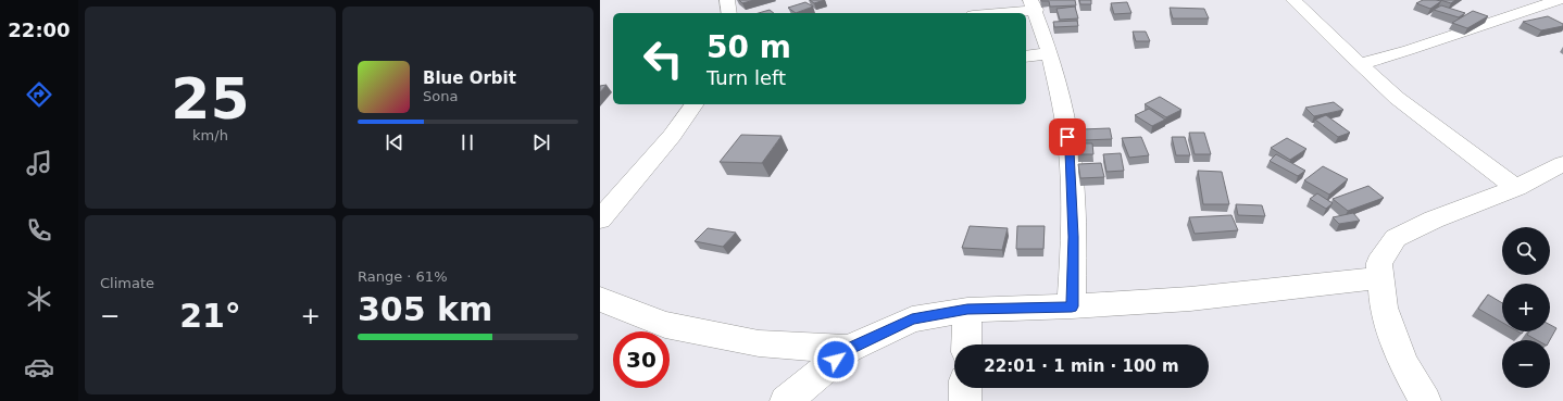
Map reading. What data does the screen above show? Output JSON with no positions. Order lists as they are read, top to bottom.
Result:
{
  "page": {
    "tabs": "22:00",
    "tile": [
      ["25", "km/h"],
      "Climate",
      ["Range · 61%", "305 km"]
    ],
    "turn": ["50 m", "Turn left"],
    "song": ["Blue Orbit", "Sona"],
    "map_buttons": ["+", "−"],
    "heat": ["−", "21°", "+"],
    "limit": "30",
    "trip": "22:01 · 1 min · 100 m"
  }
}
